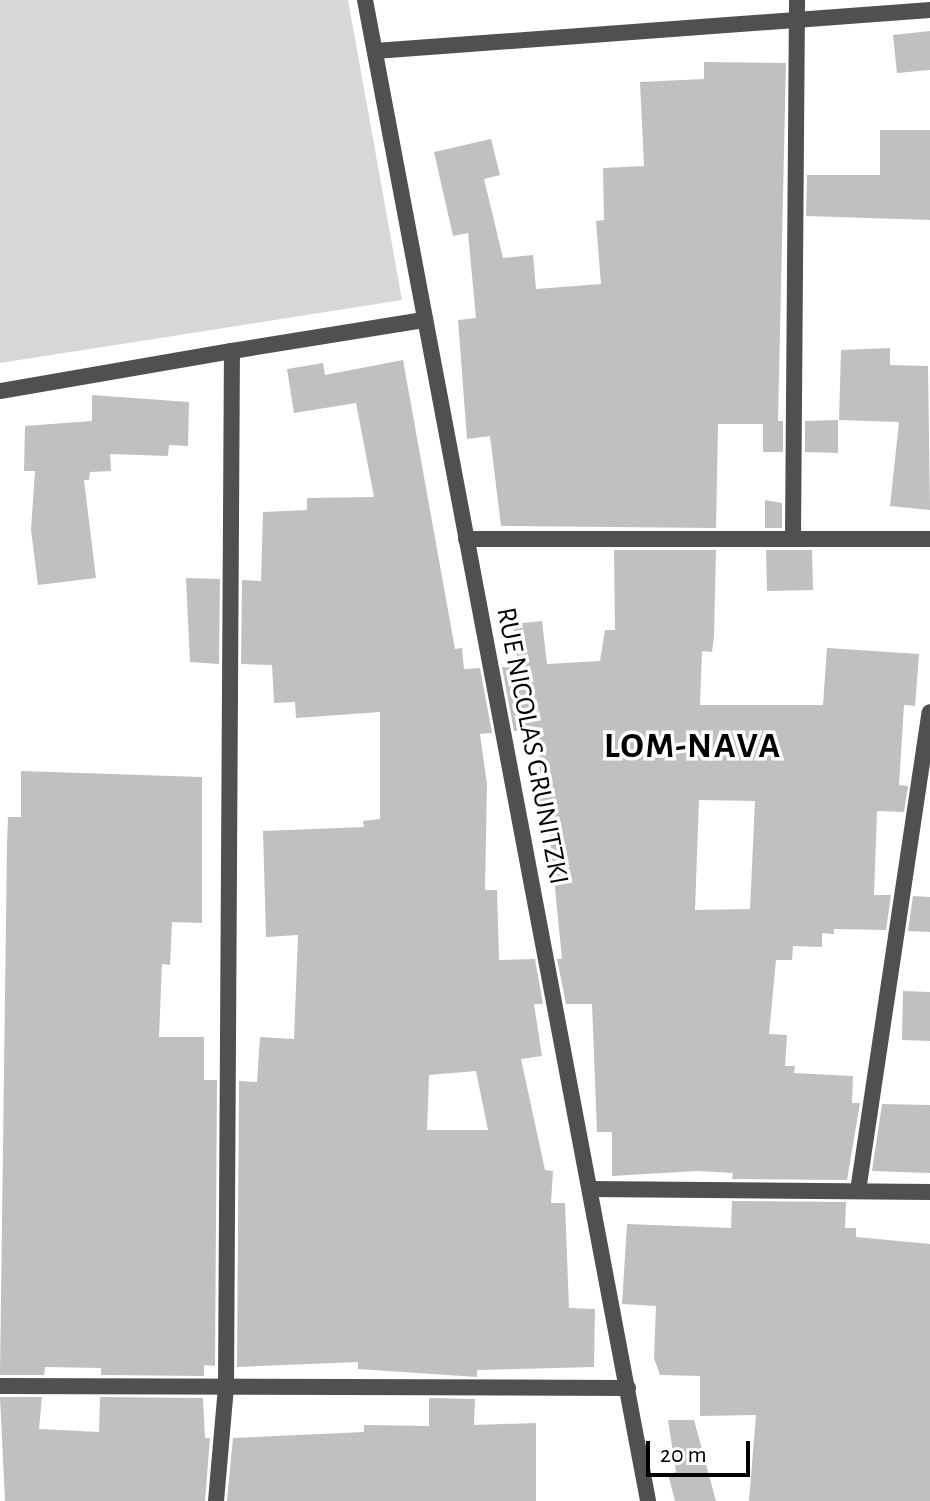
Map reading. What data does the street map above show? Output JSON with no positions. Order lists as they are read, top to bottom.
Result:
{
  "streets": {
    "street": ["RUE NICOLAS GRUNITZKI"]
  },
  "districts": ["LOM-NAVA"],
  "scale_bar": "20 m"
}
